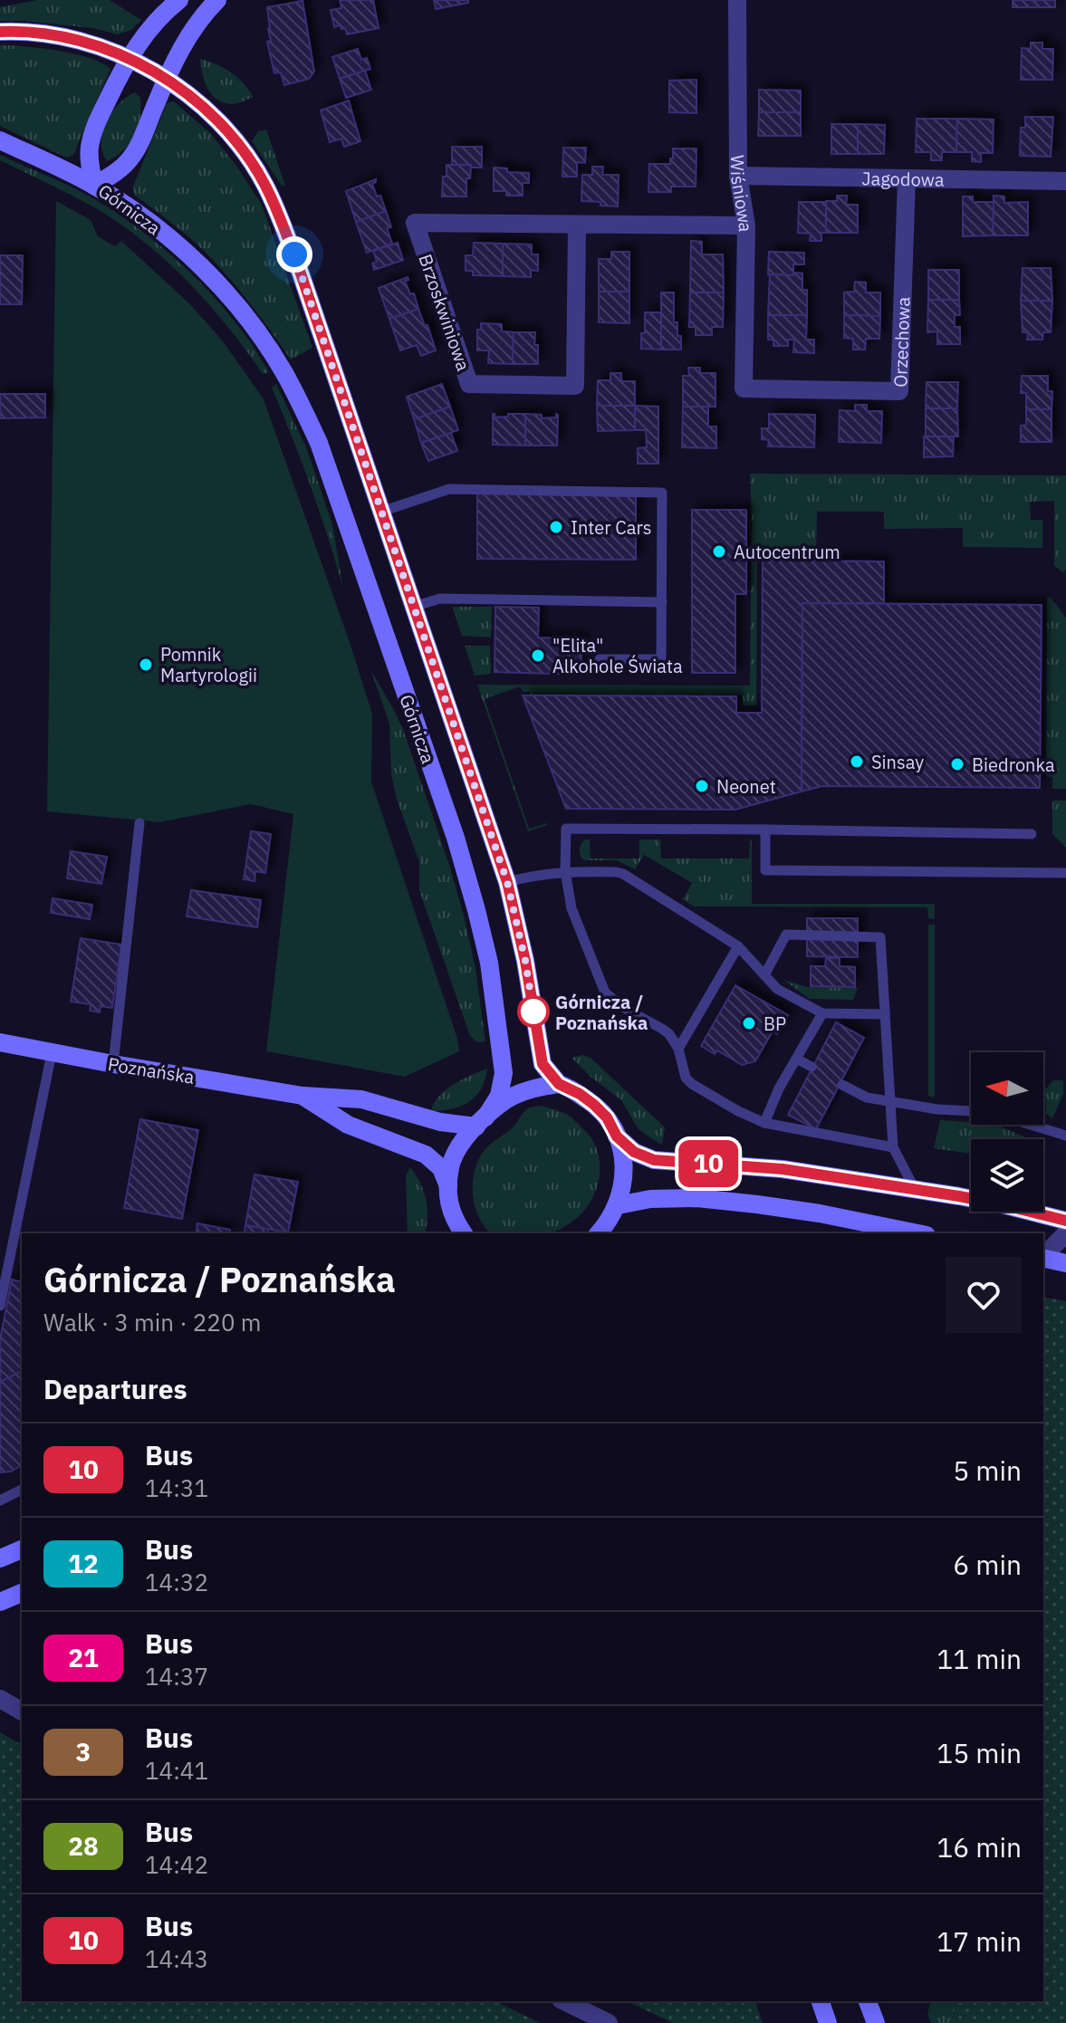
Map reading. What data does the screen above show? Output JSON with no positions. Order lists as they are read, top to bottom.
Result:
{
  "streets": {
    "street": [
      "Jagodowa",
      "Wiśniowa",
      "Górnicza",
      "Brzoskwiniowa",
      "Orzechowa",
      "Poznańska"
    ]
  },
  "crossings": [
    ["Jagodowa", "Wiśniowa"],
    ["Jagodowa", "Orzechowa"],
    ["Wiśniowa", "Brzoskwiniowa"],
    ["Wiśniowa", "Orzechowa"],
    ["Górnicza", "Poznańska"]
  ],
  "places": [
    "Inter Cars",
    "Autocentrum",
    "\"Elita\" Alkohole Świata",
    "Pomnik Martyrologii",
    "Sinsay",
    "Biedronka",
    "Neonet",
    "Górnicza / Poznańska",
    "BP"
  ],
  "lines": ["bus line 10"],
  "north": "left",
  "page": {
    "on_map": "10",
    "heading": [
      ["Górnicza / Poznańska", "Walk · 3 min · 220 m"],
      "Departures"
    ],
    "list": [
      {
        "mark": "10",
        "name": "Bus",
        "note": "14:31",
        "value": "5 min"
      },
      {
        "mark": "12",
        "name": "Bus",
        "note": "14:32",
        "value": "6 min"
      },
      {
        "mark": "21",
        "name": "Bus",
        "note": "14:37",
        "value": "11 min"
      },
      {
        "mark": "3",
        "name": "Bus",
        "note": "14:41",
        "value": "15 min"
      },
      {
        "mark": "28",
        "name": "Bus",
        "note": "14:42",
        "value": "16 min"
      },
      {
        "mark": "10",
        "name": "Bus",
        "note": "14:43",
        "value": "17 min"
      }
    ]
  }
}
